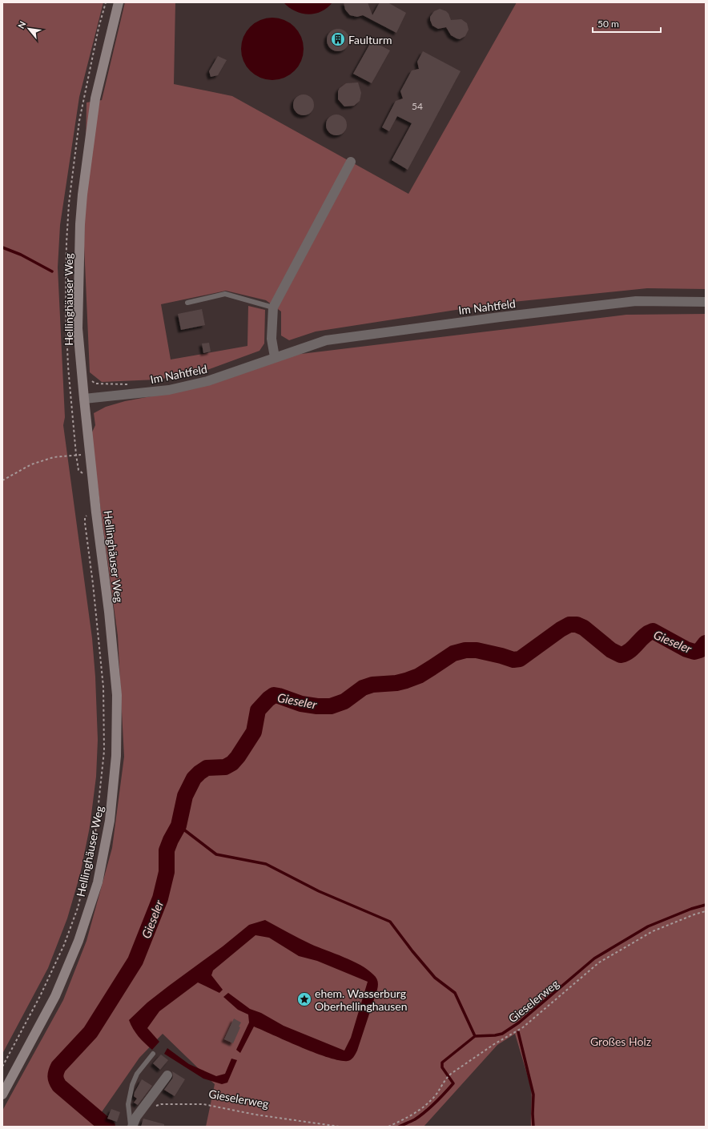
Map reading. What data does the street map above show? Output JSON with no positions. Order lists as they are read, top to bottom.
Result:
{
  "streets": {
    "street": ["Hellinghäuser Weg", "Im Nahtfeld"],
    "path": ["Gieselerweg"]
  },
  "crossings": [
    ["Hellinghäuser Weg", "Im Nahtfeld"]
  ],
  "water": ["Gieseler"],
  "parks": ["Großes Holz"],
  "places": {
    "building": ["Faulturm"],
    "place": ["ehem. Wasserburg Oberhellinghausen"]
  },
  "house_numbers": ["54"],
  "scale_bar": "50 m",
  "north": "top left"
}
